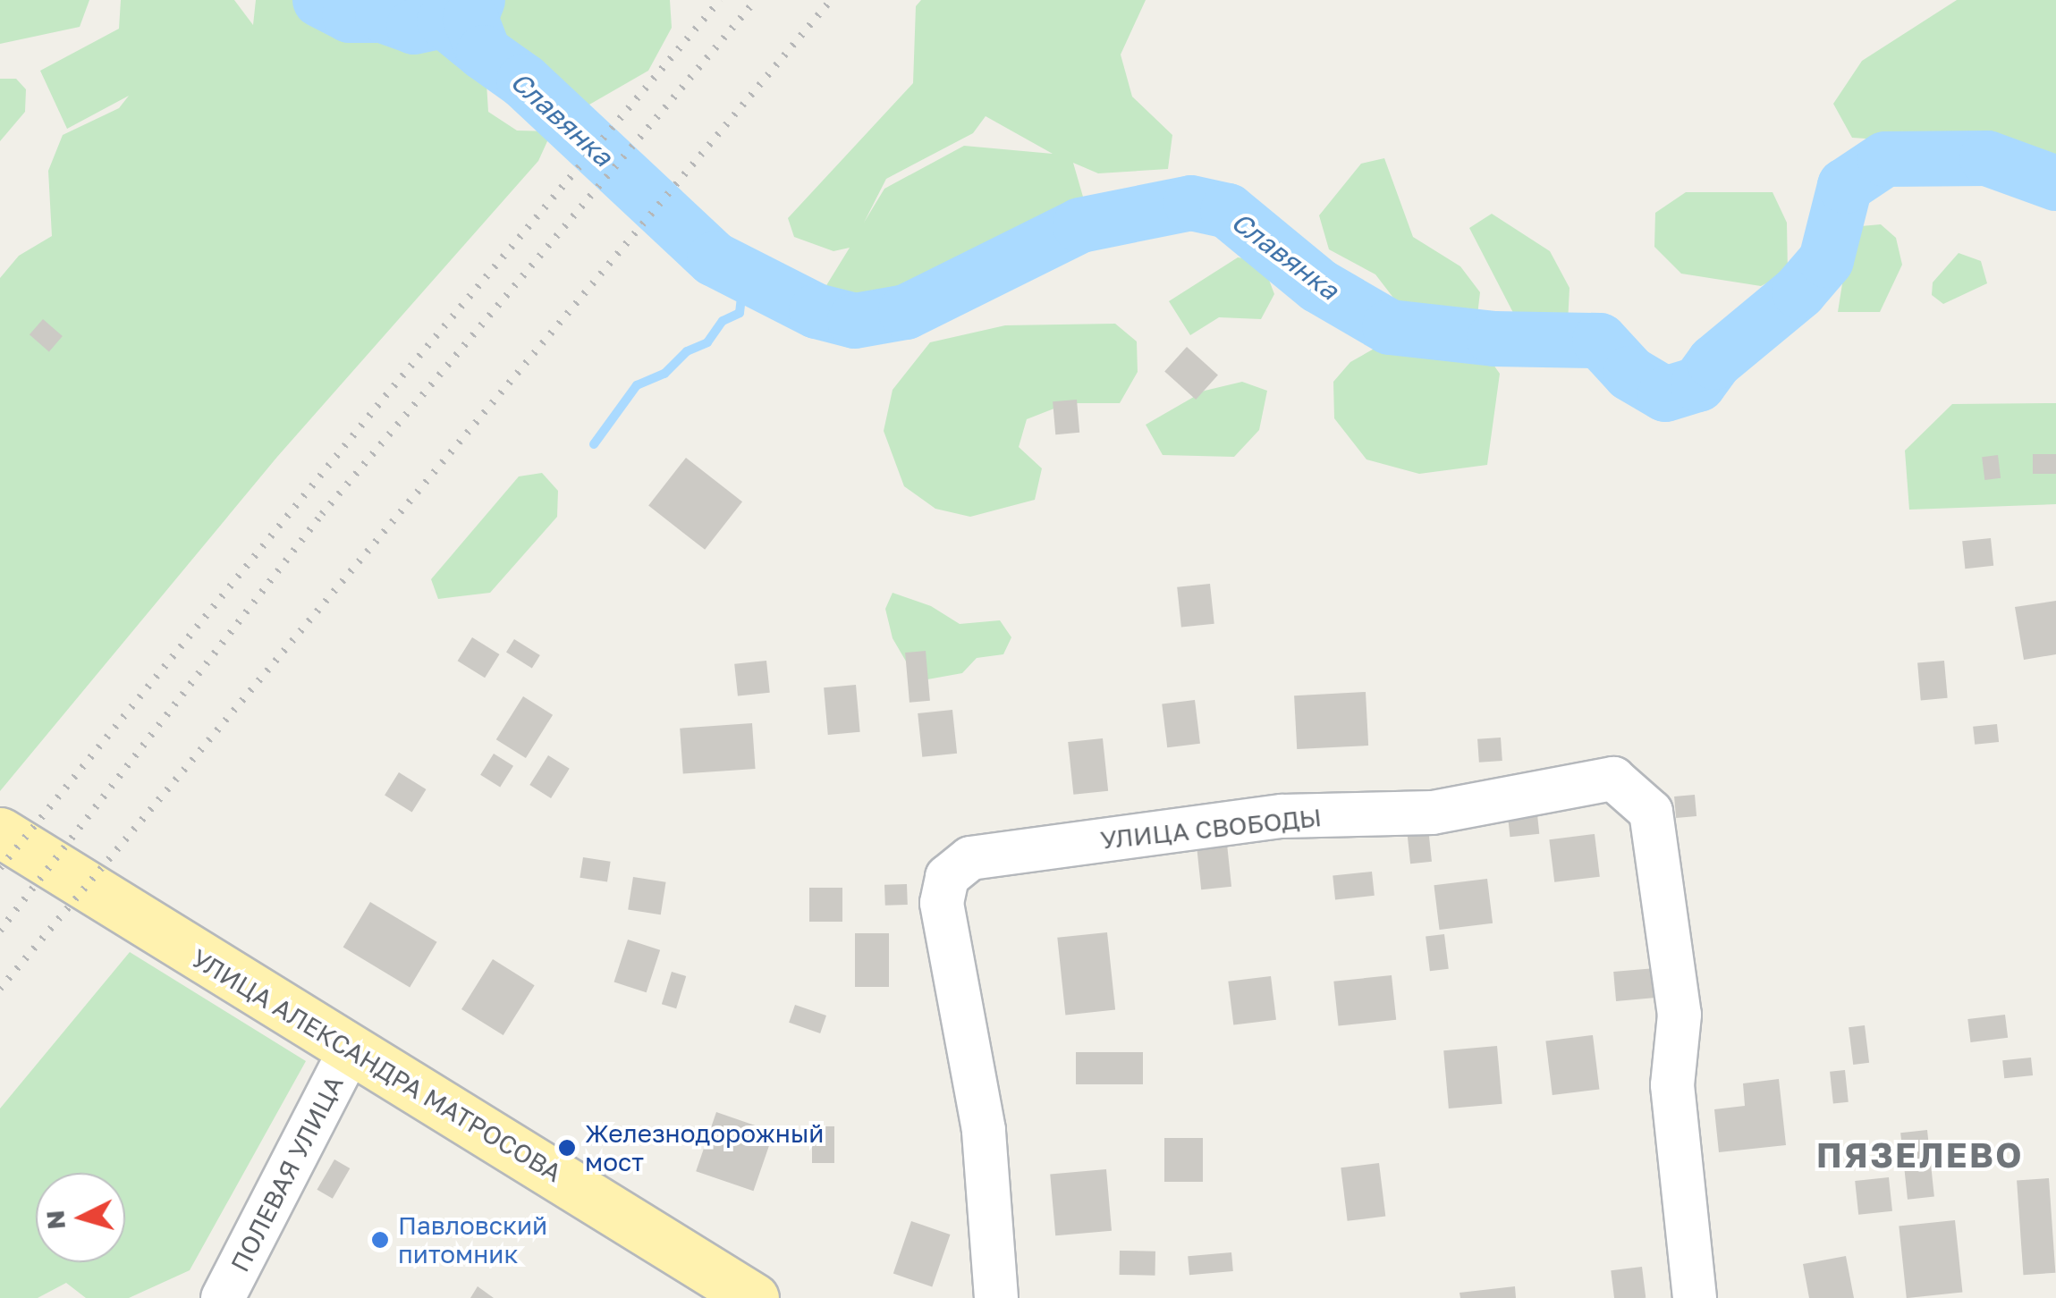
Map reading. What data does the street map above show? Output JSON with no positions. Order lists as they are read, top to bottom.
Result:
{
  "streets": {
    "main road": ["УЛИЦА АЛЕКСАНДРА МАТРОСОВА"],
    "street": ["УЛИЦА СВОБОДЫ", "ПОЛЕВАЯ УЛИЦА"]
  },
  "crossings": [
    ["УЛИЦА АЛЕКСАНДРА МАТРОСОВА", "ПОЛЕВАЯ УЛИЦА"]
  ],
  "districts": ["ПЯЗЕЛЕВО"],
  "water": ["Славянка"],
  "places": ["Железнодорожный мост", "Павловский питомник"],
  "north": "left"
}
